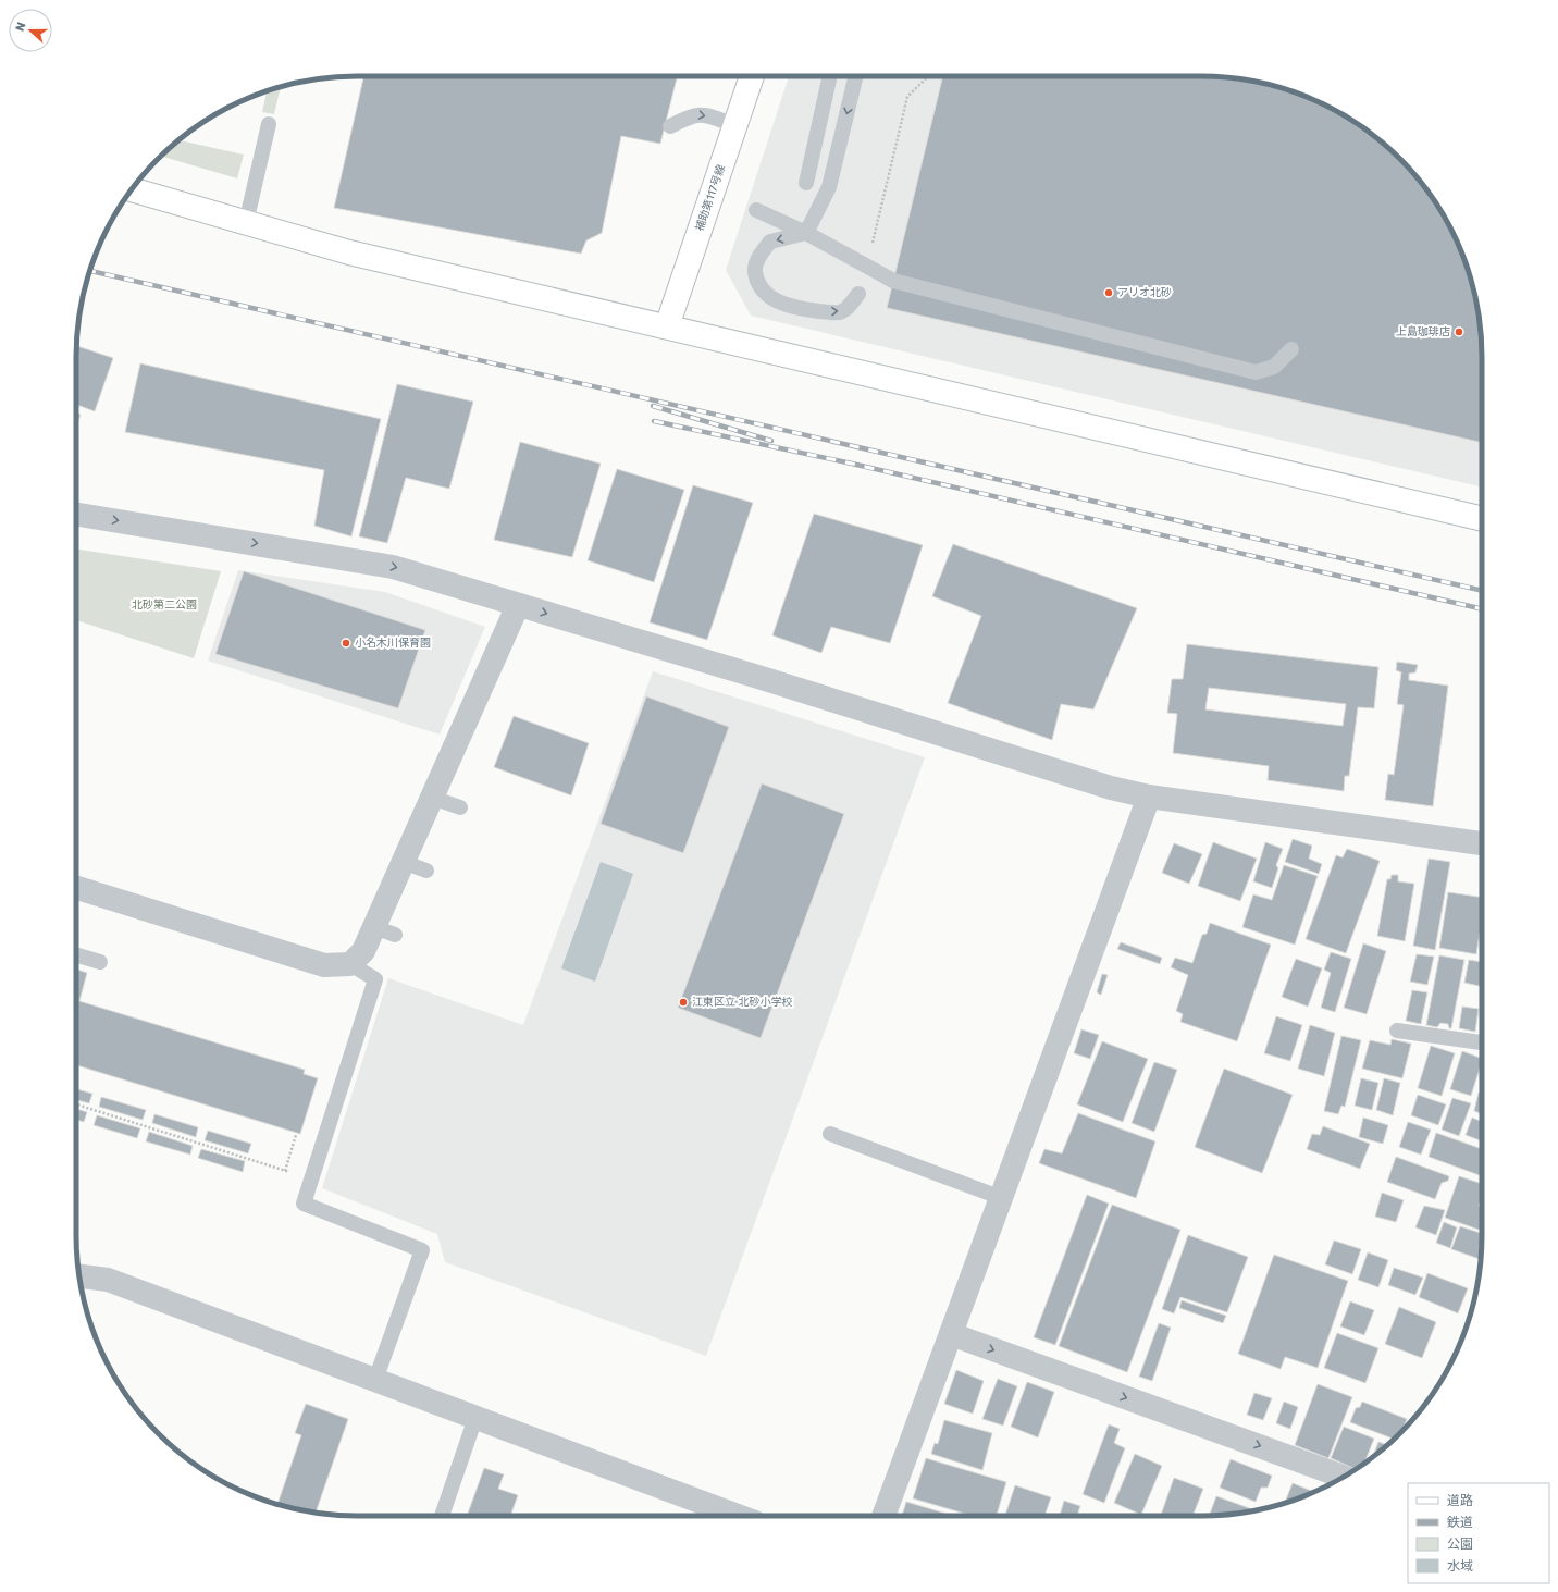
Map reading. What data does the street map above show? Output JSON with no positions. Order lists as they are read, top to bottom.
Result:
{
  "streets": {
    "street": ["補助第117号線"]
  },
  "parks": ["北砂第二公園"],
  "places": [
    "アリオ北砂",
    "上島珈琲店",
    "小名木川保育園",
    "江東区立 北砂小学校"
  ],
  "legend": [
    "道路",
    "鉄道",
    "公園",
    "水域"
  ],
  "north": "left"
}
